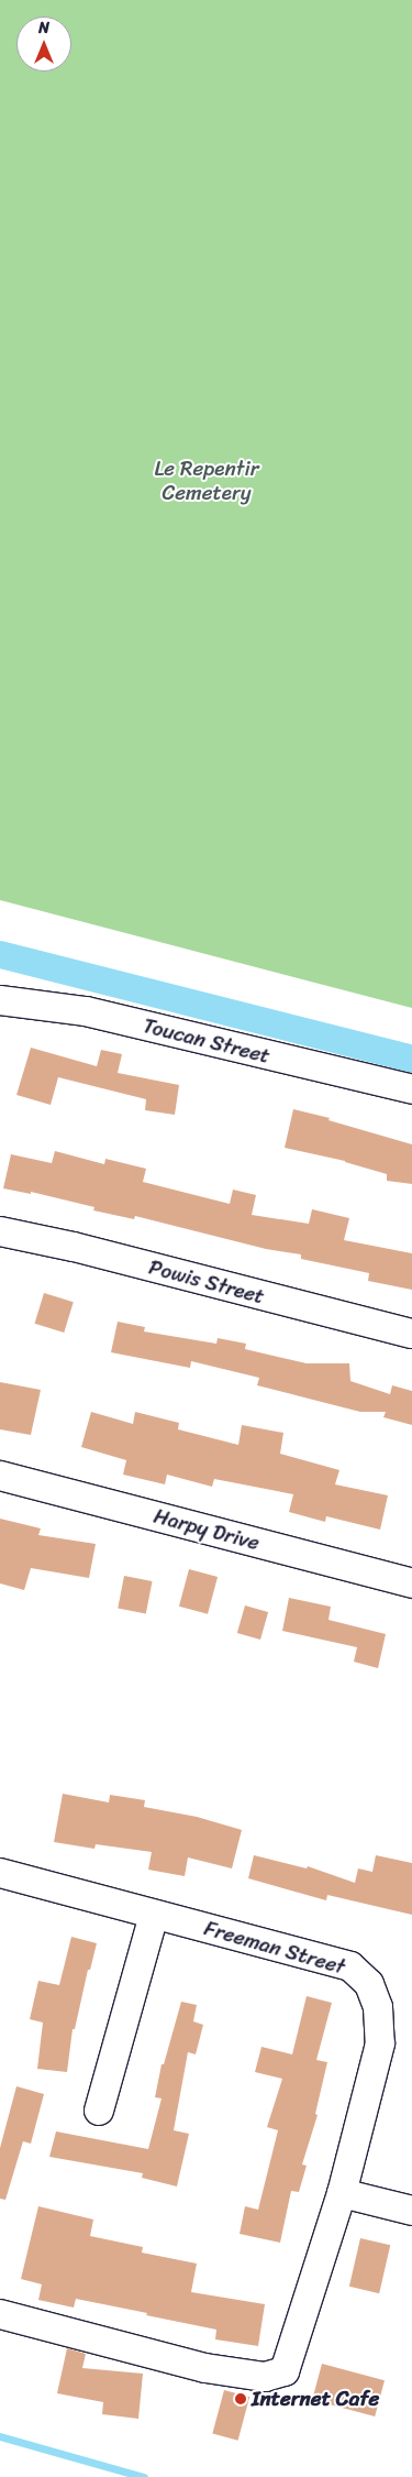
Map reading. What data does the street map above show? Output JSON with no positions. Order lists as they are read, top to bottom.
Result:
{
  "streets": {
    "street": [
      "Toucan Street",
      "Powis Street",
      "Harpy Drive",
      "Freeman Street"
    ]
  },
  "parks": ["Le Repentir Cemetery"],
  "places": ["Internet Cafe"],
  "north": "top"
}
